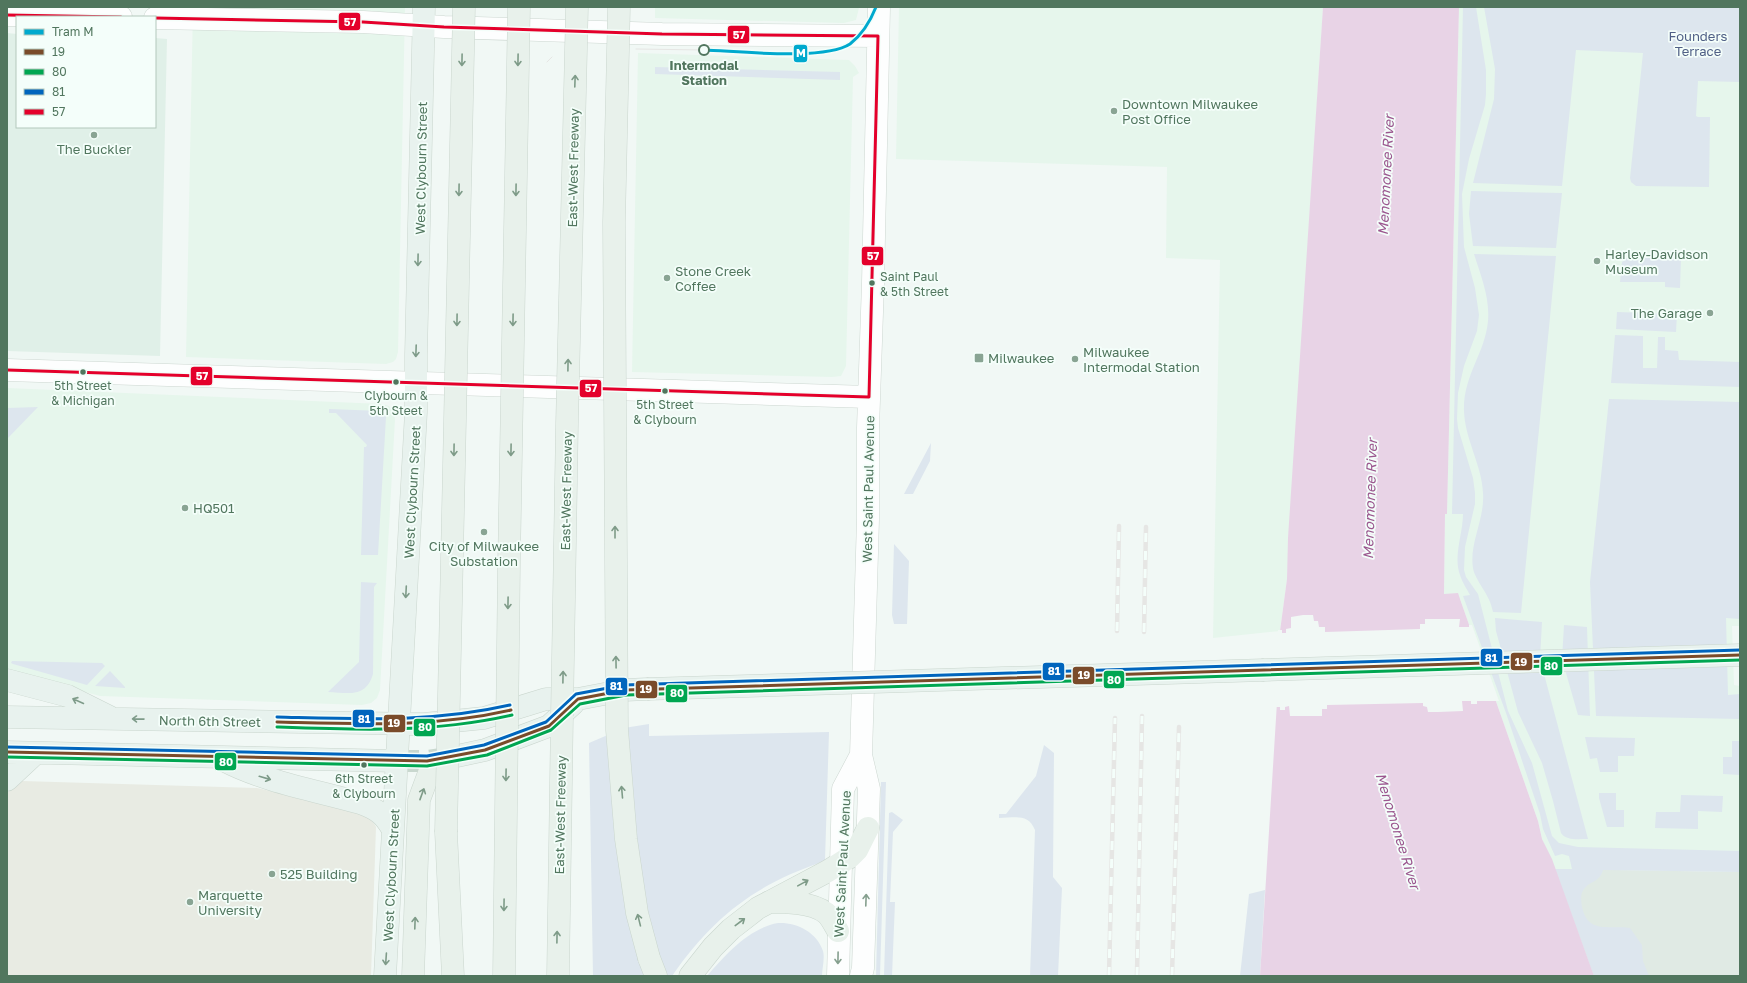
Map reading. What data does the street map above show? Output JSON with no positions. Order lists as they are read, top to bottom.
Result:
{
  "streets": {
    "highway": ["East-West Freeway"],
    "main road": ["West Clybourn Street", "North 6th Street"],
    "street": ["West Saint Paul Avenue"]
  },
  "crossings": [
    ["West Clybourn Street", "North 6th Street"]
  ],
  "one_way": ["West Clybourn Street"],
  "water": ["Menomonee River"],
  "parks": ["Founders Terrace"],
  "places": {
    "other": [
      "Intermodal Station",
      "Downtown Milwaukee Post Office",
      "The Buckler",
      "Harley-Davidson Museum",
      "Stone Creek Coffee",
      "Saint Paul & 5th Street",
      "The Garage",
      "Milwaukee Intermodal Station",
      "5th Street & Michigan",
      "Clybourn & 5th Steet",
      "5th Street & Clybourn",
      "HQ501",
      "City of Milwaukee Substation",
      "6th Street & Clybourn",
      "525 Building",
      "Marquette University"
    ],
    "transit": ["Milwaukee"]
  },
  "lines": [
    "tram line M",
    "transit line 57",
    "transit line 81",
    "transit line 19",
    "transit line 80"
  ],
  "legend": [
    "Tram M",
    "19",
    "80",
    "81",
    "57"
  ]
}
